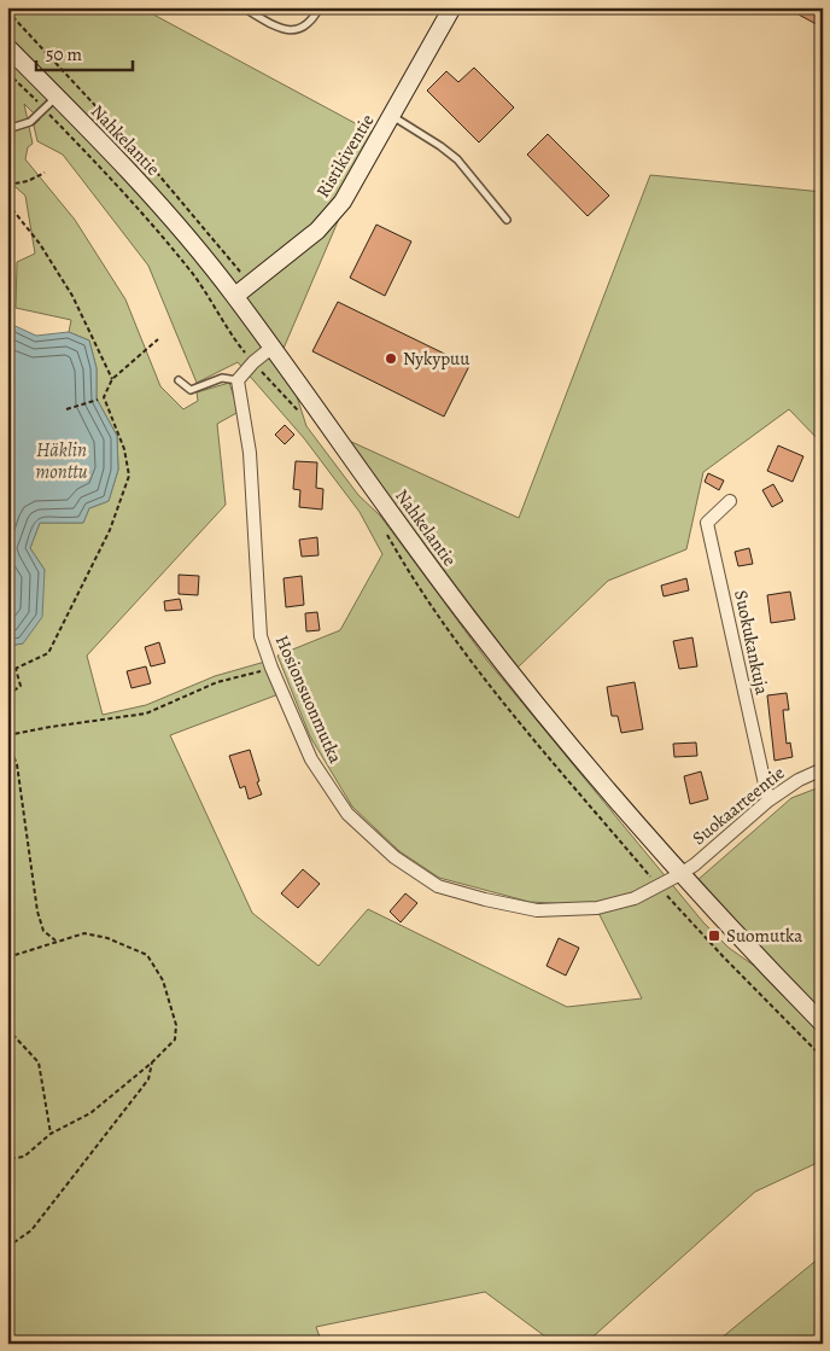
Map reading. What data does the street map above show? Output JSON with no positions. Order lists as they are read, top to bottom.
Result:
{
  "streets": {
    "main road": ["Nahkelantie", "Ristikiventie"],
    "street": ["Suokukankuja", "Hosionsuonmutka", "Suokaarteentie"]
  },
  "crossings": [
    ["Nahkelantie", "Ristikiventie"],
    ["Nahkelantie", "Hosionsuonmutka"],
    ["Nahkelantie", "Suokaarteentie"],
    ["Suokukankuja", "Suokaarteentie"],
    ["Hosionsuonmutka", "Suokaarteentie"]
  ],
  "water": ["Häklin monttu"],
  "places": {
    "other": ["Nykypuu"],
    "transit": ["Suomutka"]
  },
  "scale_bar": "50 m"
}
